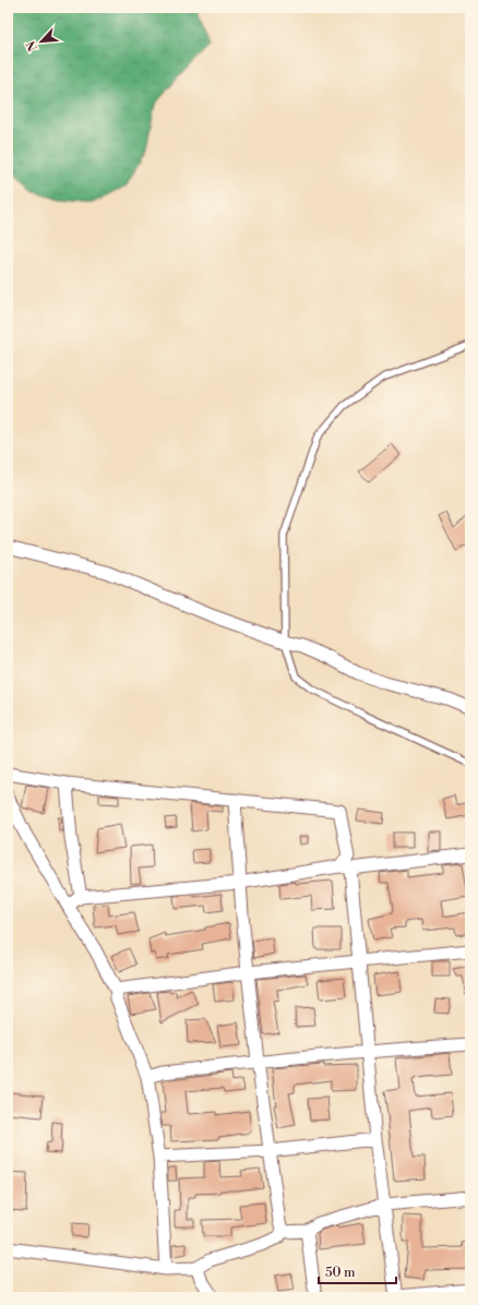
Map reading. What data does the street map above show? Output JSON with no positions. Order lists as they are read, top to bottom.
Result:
{
  "scale_bar": "50 m",
  "north": "bottom left"
}
